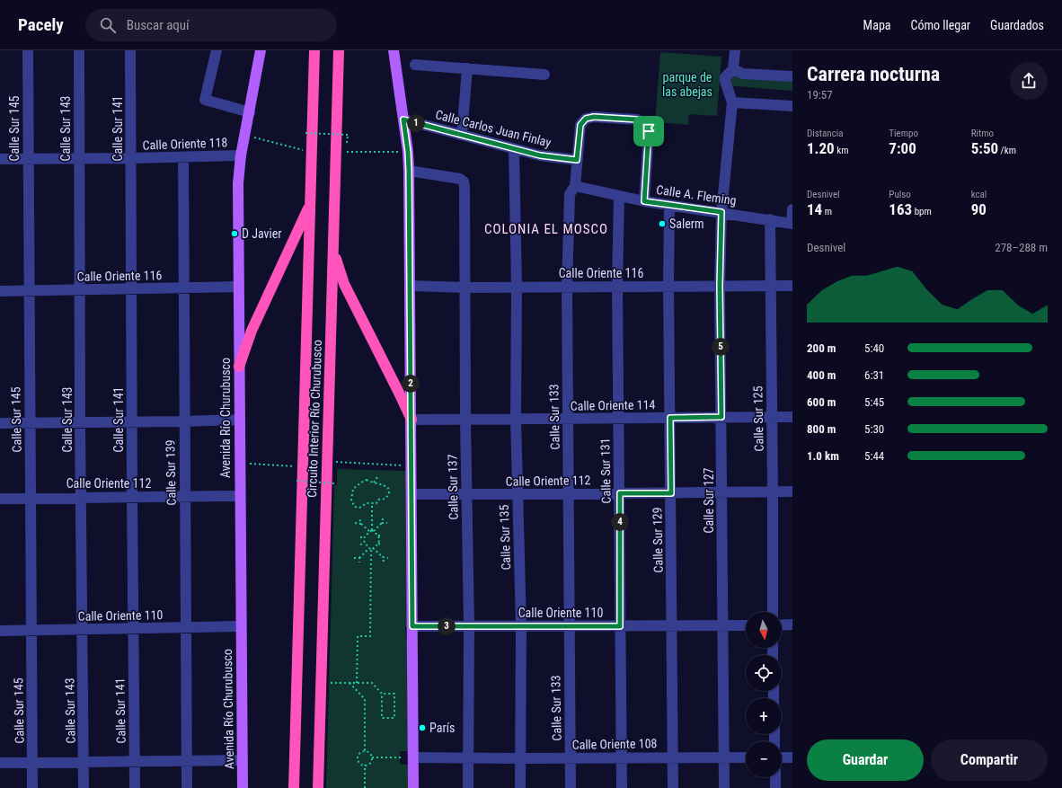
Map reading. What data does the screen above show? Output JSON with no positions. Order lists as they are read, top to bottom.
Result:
{
  "streets": {
    "highway": ["Circuito Interior Río Churubusco"],
    "main road": ["Avenida Río Churubusco"],
    "street": [
      "Calle Sur 145",
      "Calle Sur 143",
      "Calle Sur 141",
      "Calle Carlos Juan Finlay",
      "Calle Oriente 118",
      "Calle A. Fleming",
      "Calle Oriente 116",
      "Calle Oriente 114",
      "Calle Sur 133",
      "Calle Sur 125",
      "Calle Sur 131",
      "Calle Sur 139",
      "Calle Oriente 112",
      "Calle Sur 137",
      "Calle Sur 127",
      "Calle Sur 135",
      "Calle Sur 129",
      "Calle Oriente 110",
      "Calle Oriente 108"
    ]
  },
  "crossings": [
    ["Calle Sur 145", "Calle Oriente 118"],
    ["Calle Sur 145", "Calle Oriente 116"],
    ["Calle Sur 145", "Calle Oriente 112"],
    ["Calle Sur 145", "Calle Oriente 110"],
    ["Calle Sur 143", "Calle Oriente 118"],
    ["Calle Sur 143", "Calle Oriente 116"],
    ["Calle Sur 143", "Calle Oriente 112"],
    ["Calle Sur 143", "Calle Oriente 110"],
    ["Calle Sur 141", "Calle Oriente 118"],
    ["Calle Sur 141", "Calle Oriente 116"],
    ["Calle Sur 141", "Calle Oriente 112"],
    ["Calle Sur 141", "Calle Oriente 110"],
    ["Calle Carlos Juan Finlay", "Calle Sur 133"],
    ["Calle Carlos Juan Finlay", "Calle Sur 135"],
    ["Calle Oriente 118", "Avenida Río Churubusco"],
    ["Calle Oriente 118", "Calle Sur 139"],
    ["Calle A. Fleming", "Calle Sur 133"],
    ["Calle A. Fleming", "Calle Sur 125"],
    ["Calle A. Fleming", "Calle Sur 131"],
    ["Calle A. Fleming", "Calle Sur 127"],
    ["Calle A. Fleming", "Calle Sur 129"],
    ["Calle Oriente 116", "Calle Sur 133"],
    ["Calle Oriente 116", "Avenida Río Churubusco"],
    ["Calle Oriente 116", "Calle Sur 125"],
    ["Calle Oriente 116", "Calle Sur 131"],
    ["Calle Oriente 116", "Calle Sur 139"],
    ["Calle Oriente 116", "Calle Sur 137"],
    ["Calle Oriente 116", "Calle Sur 127"],
    ["Calle Oriente 116", "Calle Sur 135"],
    ["Calle Oriente 116", "Calle Sur 129"],
    ["Calle Oriente 114", "Calle Sur 133"],
    ["Calle Oriente 114", "Calle Sur 125"],
    ["Calle Oriente 114", "Calle Sur 131"],
    ["Calle Oriente 114", "Calle Sur 137"],
    ["Calle Oriente 114", "Calle Sur 127"],
    ["Calle Oriente 114", "Calle Sur 135"],
    ["Calle Oriente 114", "Calle Sur 129"],
    ["Calle Sur 133", "Calle Oriente 112"],
    ["Calle Sur 133", "Calle Oriente 110"],
    ["Calle Sur 133", "Calle Oriente 108"],
    ["Avenida Río Churubusco", "Calle Oriente 112"],
    ["Avenida Río Churubusco", "Calle Oriente 110"],
    ["Calle Sur 125", "Calle Oriente 112"],
    ["Calle Sur 131", "Calle Oriente 112"],
    ["Calle Sur 131", "Calle Oriente 110"],
    ["Calle Sur 131", "Calle Oriente 108"],
    ["Calle Sur 139", "Calle Oriente 112"],
    ["Calle Sur 139", "Calle Oriente 110"],
    ["Calle Oriente 112", "Calle Sur 137"],
    ["Calle Oriente 112", "Calle Sur 127"],
    ["Calle Oriente 112", "Calle Sur 135"],
    ["Calle Oriente 112", "Calle Sur 129"],
    ["Calle Sur 137", "Calle Oriente 110"],
    ["Calle Sur 137", "Calle Oriente 108"],
    ["Calle Sur 127", "Calle Oriente 110"],
    ["Calle Sur 127", "Calle Oriente 108"],
    ["Calle Sur 135", "Calle Oriente 110"],
    ["Calle Sur 135", "Calle Oriente 108"],
    ["Calle Sur 129", "Calle Oriente 110"],
    ["Calle Sur 129", "Calle Oriente 108"]
  ],
  "districts": ["COLONIA EL MOSCO"],
  "parks": ["parque de las abejas"],
  "places": ["Salerm", "D Javier", "París"],
  "north": "bottom",
  "page": {
    "header": "Pacely",
    "search": "Buscar aquí",
    "nav": ["Mapa", "Cómo llegar", "Guardados"],
    "heading": ["Carrera nocturna", "19:57"],
    "stats": [
      ["Distancia", "1.20 km"],
      ["Tiempo", "7:00"],
      ["Ritmo", "5:50 /km"],
      ["Desnivel", "14 m"],
      ["Pulso", "163 bpm"],
      ["kcal", "90"]
    ],
    "pins": [
      "1",
      "5",
      "2",
      "4",
      "3"
    ],
    "chart": ["Desnivel", "278–288 m"],
    "list": [
      {
        "name": "200 m",
        "note": "5:40"
      },
      {
        "name": "400 m",
        "note": "6:31"
      },
      {
        "name": "600 m",
        "note": "5:45"
      },
      {
        "name": "800 m",
        "note": "5:30"
      },
      {
        "name": "1.0 km",
        "note": "5:44"
      }
    ],
    "map_buttons": ["+", "−"],
    "buttons": ["Guardar", "Compartir"]
  }
}
